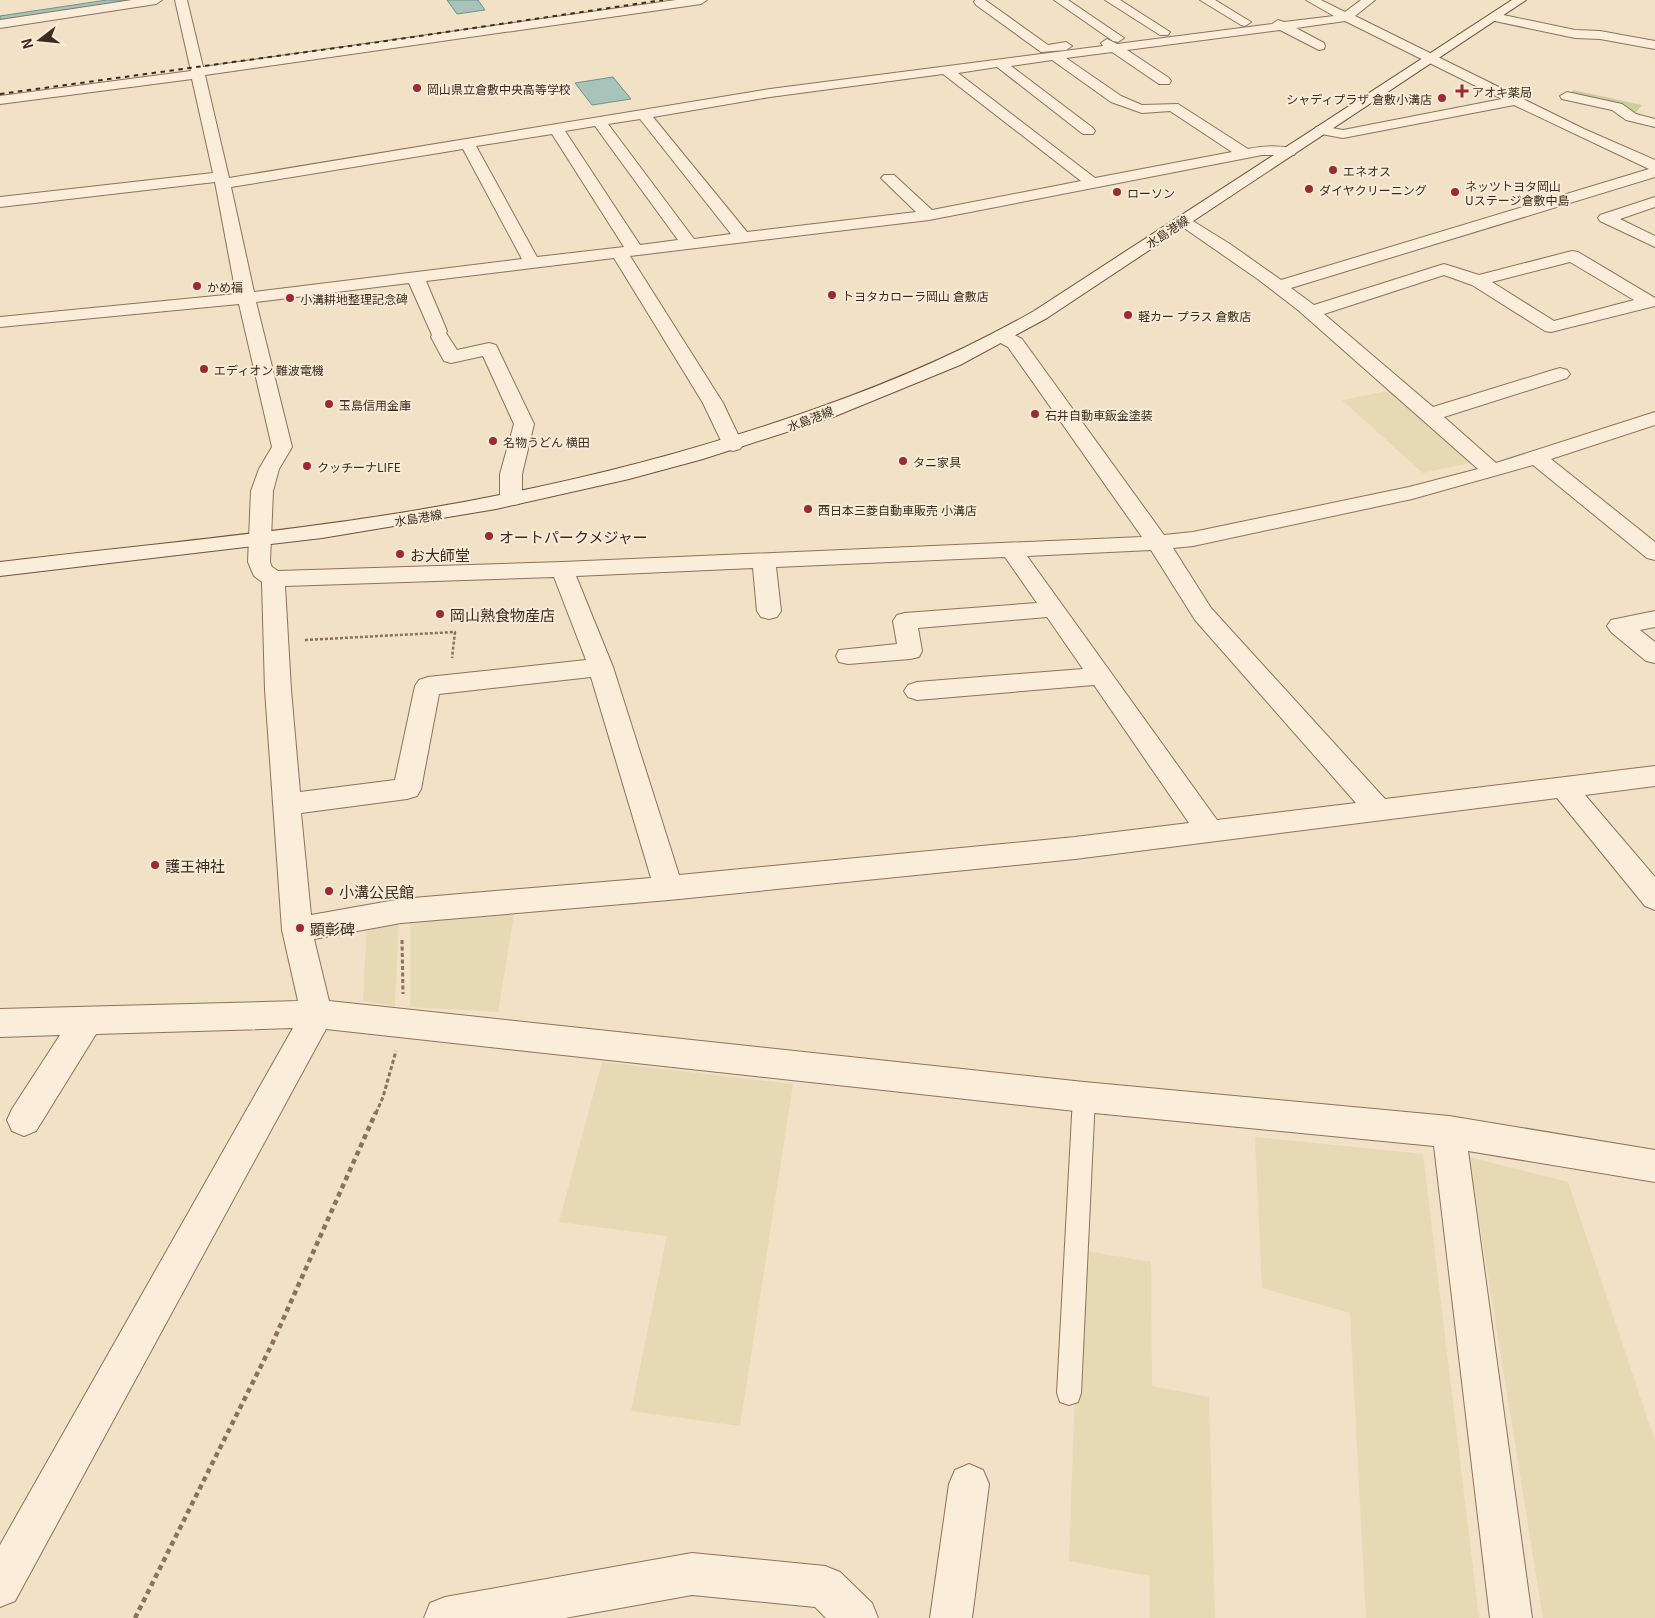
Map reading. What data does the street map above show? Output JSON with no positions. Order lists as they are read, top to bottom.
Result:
{
  "streets": {
    "street": ["水島港線"]
  },
  "places": {
    "other": [
      "岡山県立倉敷中央高等学校",
      "シャディプラザ 倉敷小溝店",
      "エネオス",
      "ダイヤクリーニング",
      "ローソン",
      "ネッツトヨタ岡山 Uステージ倉敷中島",
      "かめ福",
      "トヨタカローラ岡山 倉敷店",
      "小溝耕地整理記念碑",
      "軽カー プラス 倉敷店",
      "エディオン 難波電機",
      "玉島信用金庫",
      "石井自動車鈑金塗装",
      "名物うどん 横田",
      "タニ家具",
      "クッチーナLIFE",
      "西日本三菱自動車販売 小溝店",
      "オートパークメジャー",
      "お大師堂",
      "岡山熟食物産店",
      "護王神社",
      "小溝公民館",
      "顕彰碑"
    ],
    "health": ["アオキ薬局"]
  },
  "north": "left"
}
